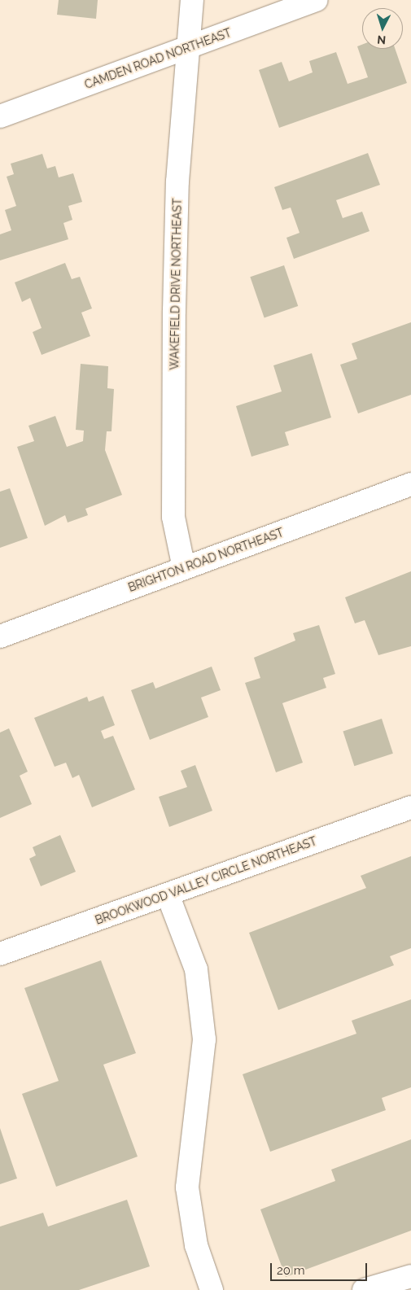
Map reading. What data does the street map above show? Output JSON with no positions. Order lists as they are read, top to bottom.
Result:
{
  "streets": {
    "street": [
      "CAMDEN ROAD NORTHEAST",
      "WAKEFIELD DRIVE NORTHEAST",
      "BRIGHTON ROAD NORTHEAST",
      "BROOKWOOD VALLEY CIRCLE NORTHEAST"
    ]
  },
  "crossings": [
    ["CAMDEN ROAD NORTHEAST", "WAKEFIELD DRIVE NORTHEAST"],
    ["WAKEFIELD DRIVE NORTHEAST", "BRIGHTON ROAD NORTHEAST"]
  ],
  "scale_bar": "20 m",
  "north": "bottom"
}
